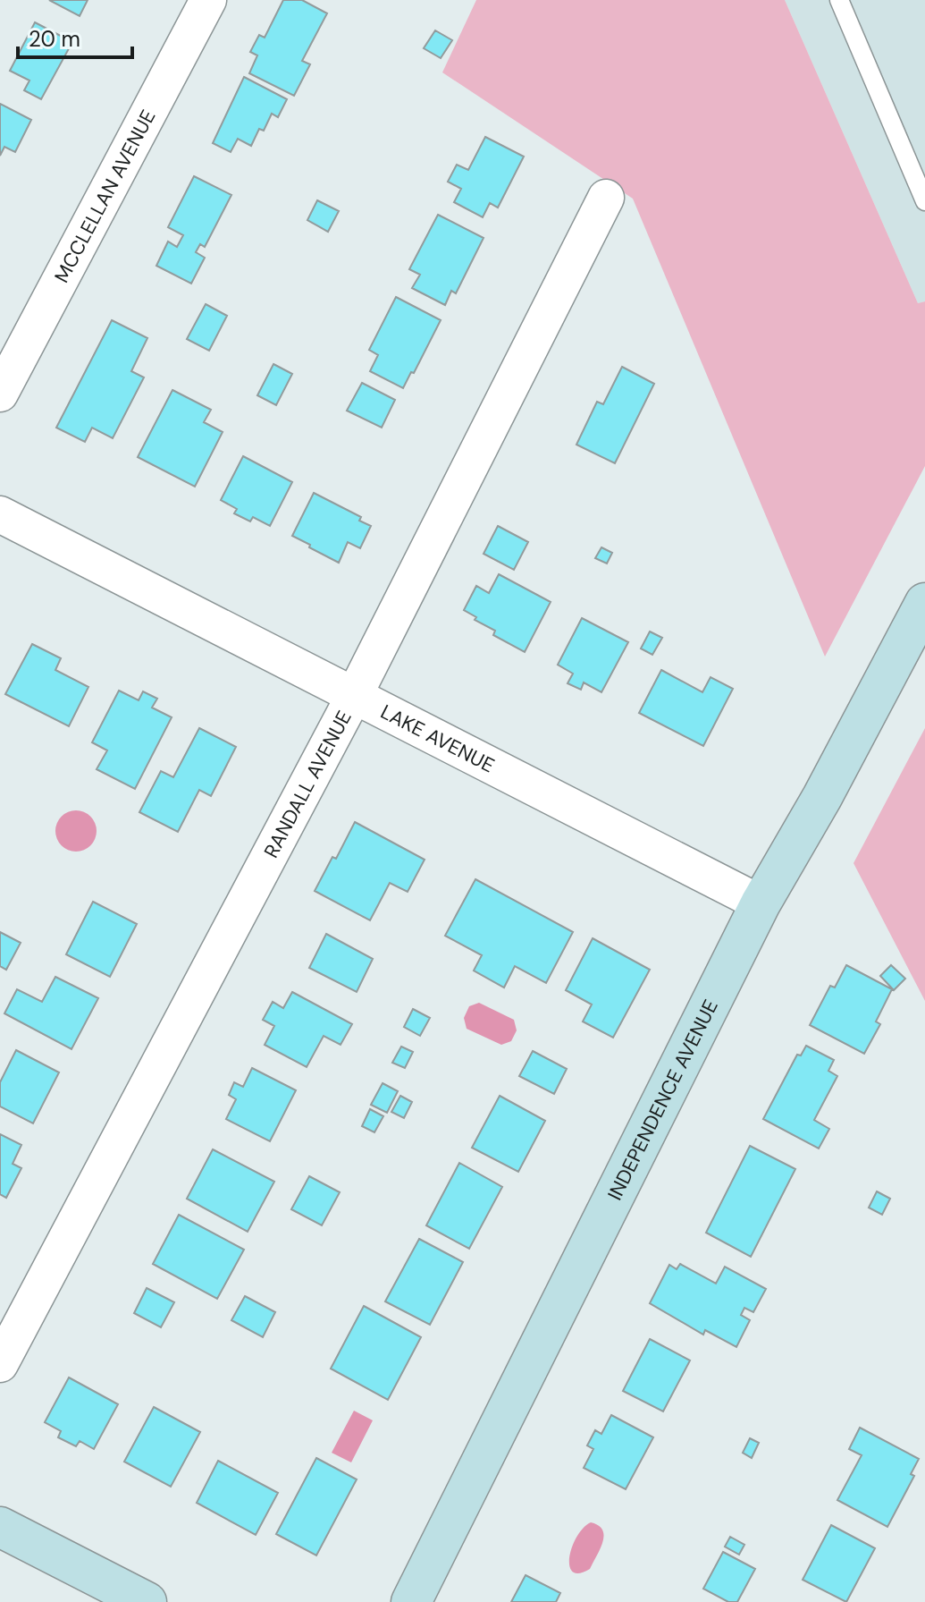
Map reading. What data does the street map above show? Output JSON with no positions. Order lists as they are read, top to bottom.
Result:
{
  "streets": {
    "street": [
      "MCCLELLAN AVENUE",
      "LAKE AVENUE",
      "RANDALL AVENUE",
      "INDEPENDENCE AVENUE"
    ]
  },
  "crossings": [
    ["LAKE AVENUE", "RANDALL AVENUE"],
    ["LAKE AVENUE", "INDEPENDENCE AVENUE"]
  ],
  "scale_bar": "20 m"
}
